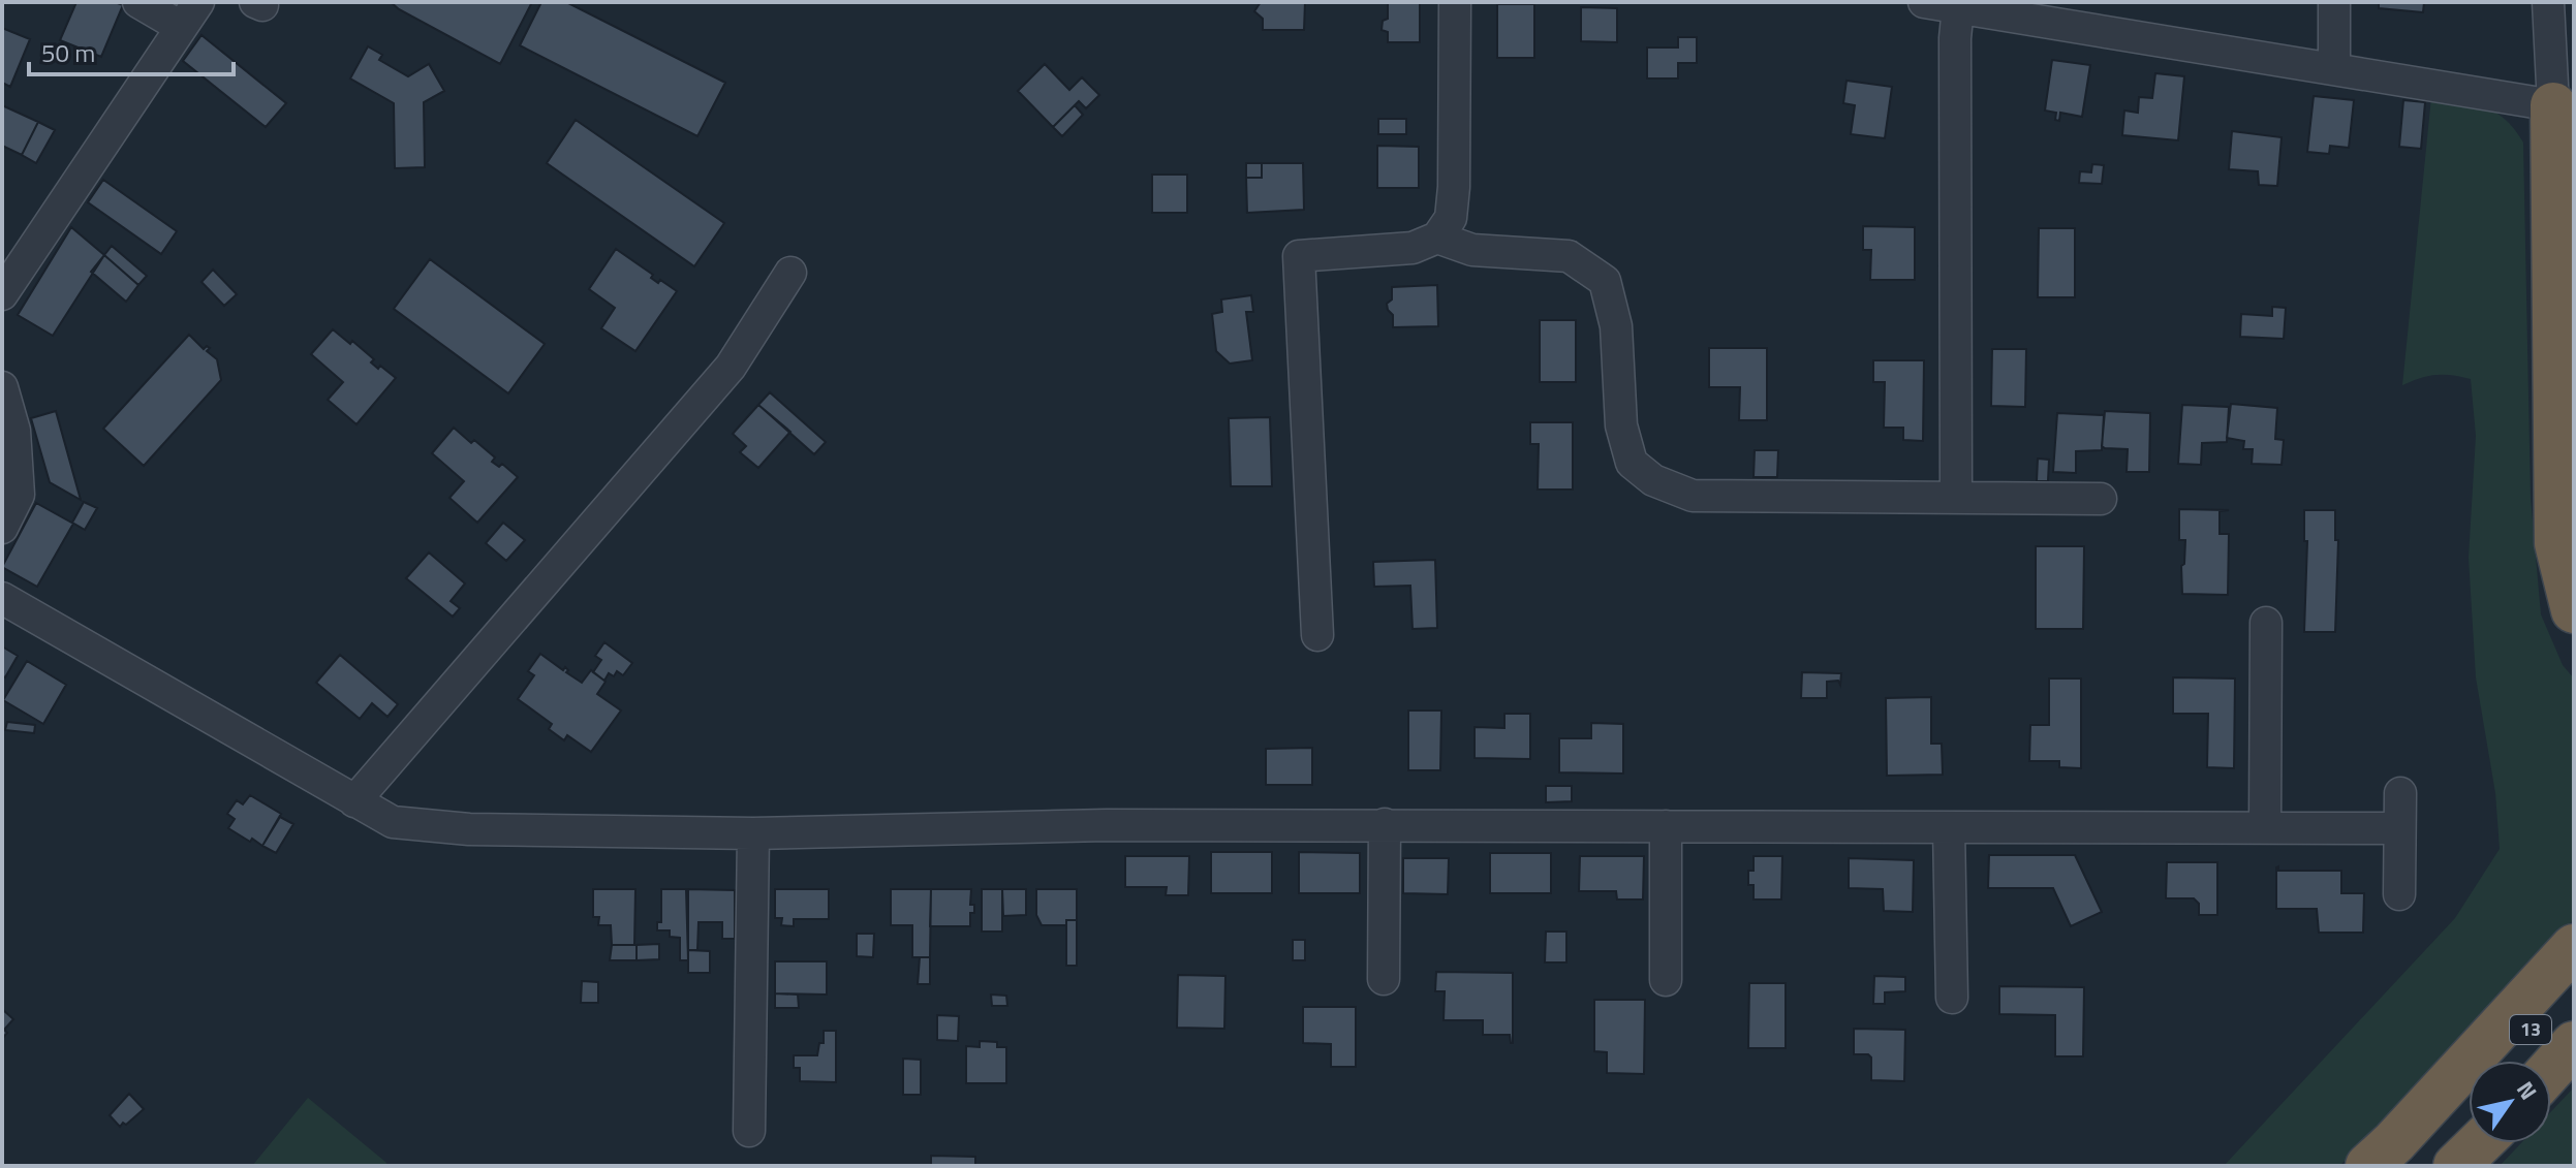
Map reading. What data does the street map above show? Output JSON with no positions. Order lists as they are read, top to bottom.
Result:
{
  "streets": {
    "highway": ["13"]
  },
  "scale_bar": "50 m",
  "north": "top right"
}
